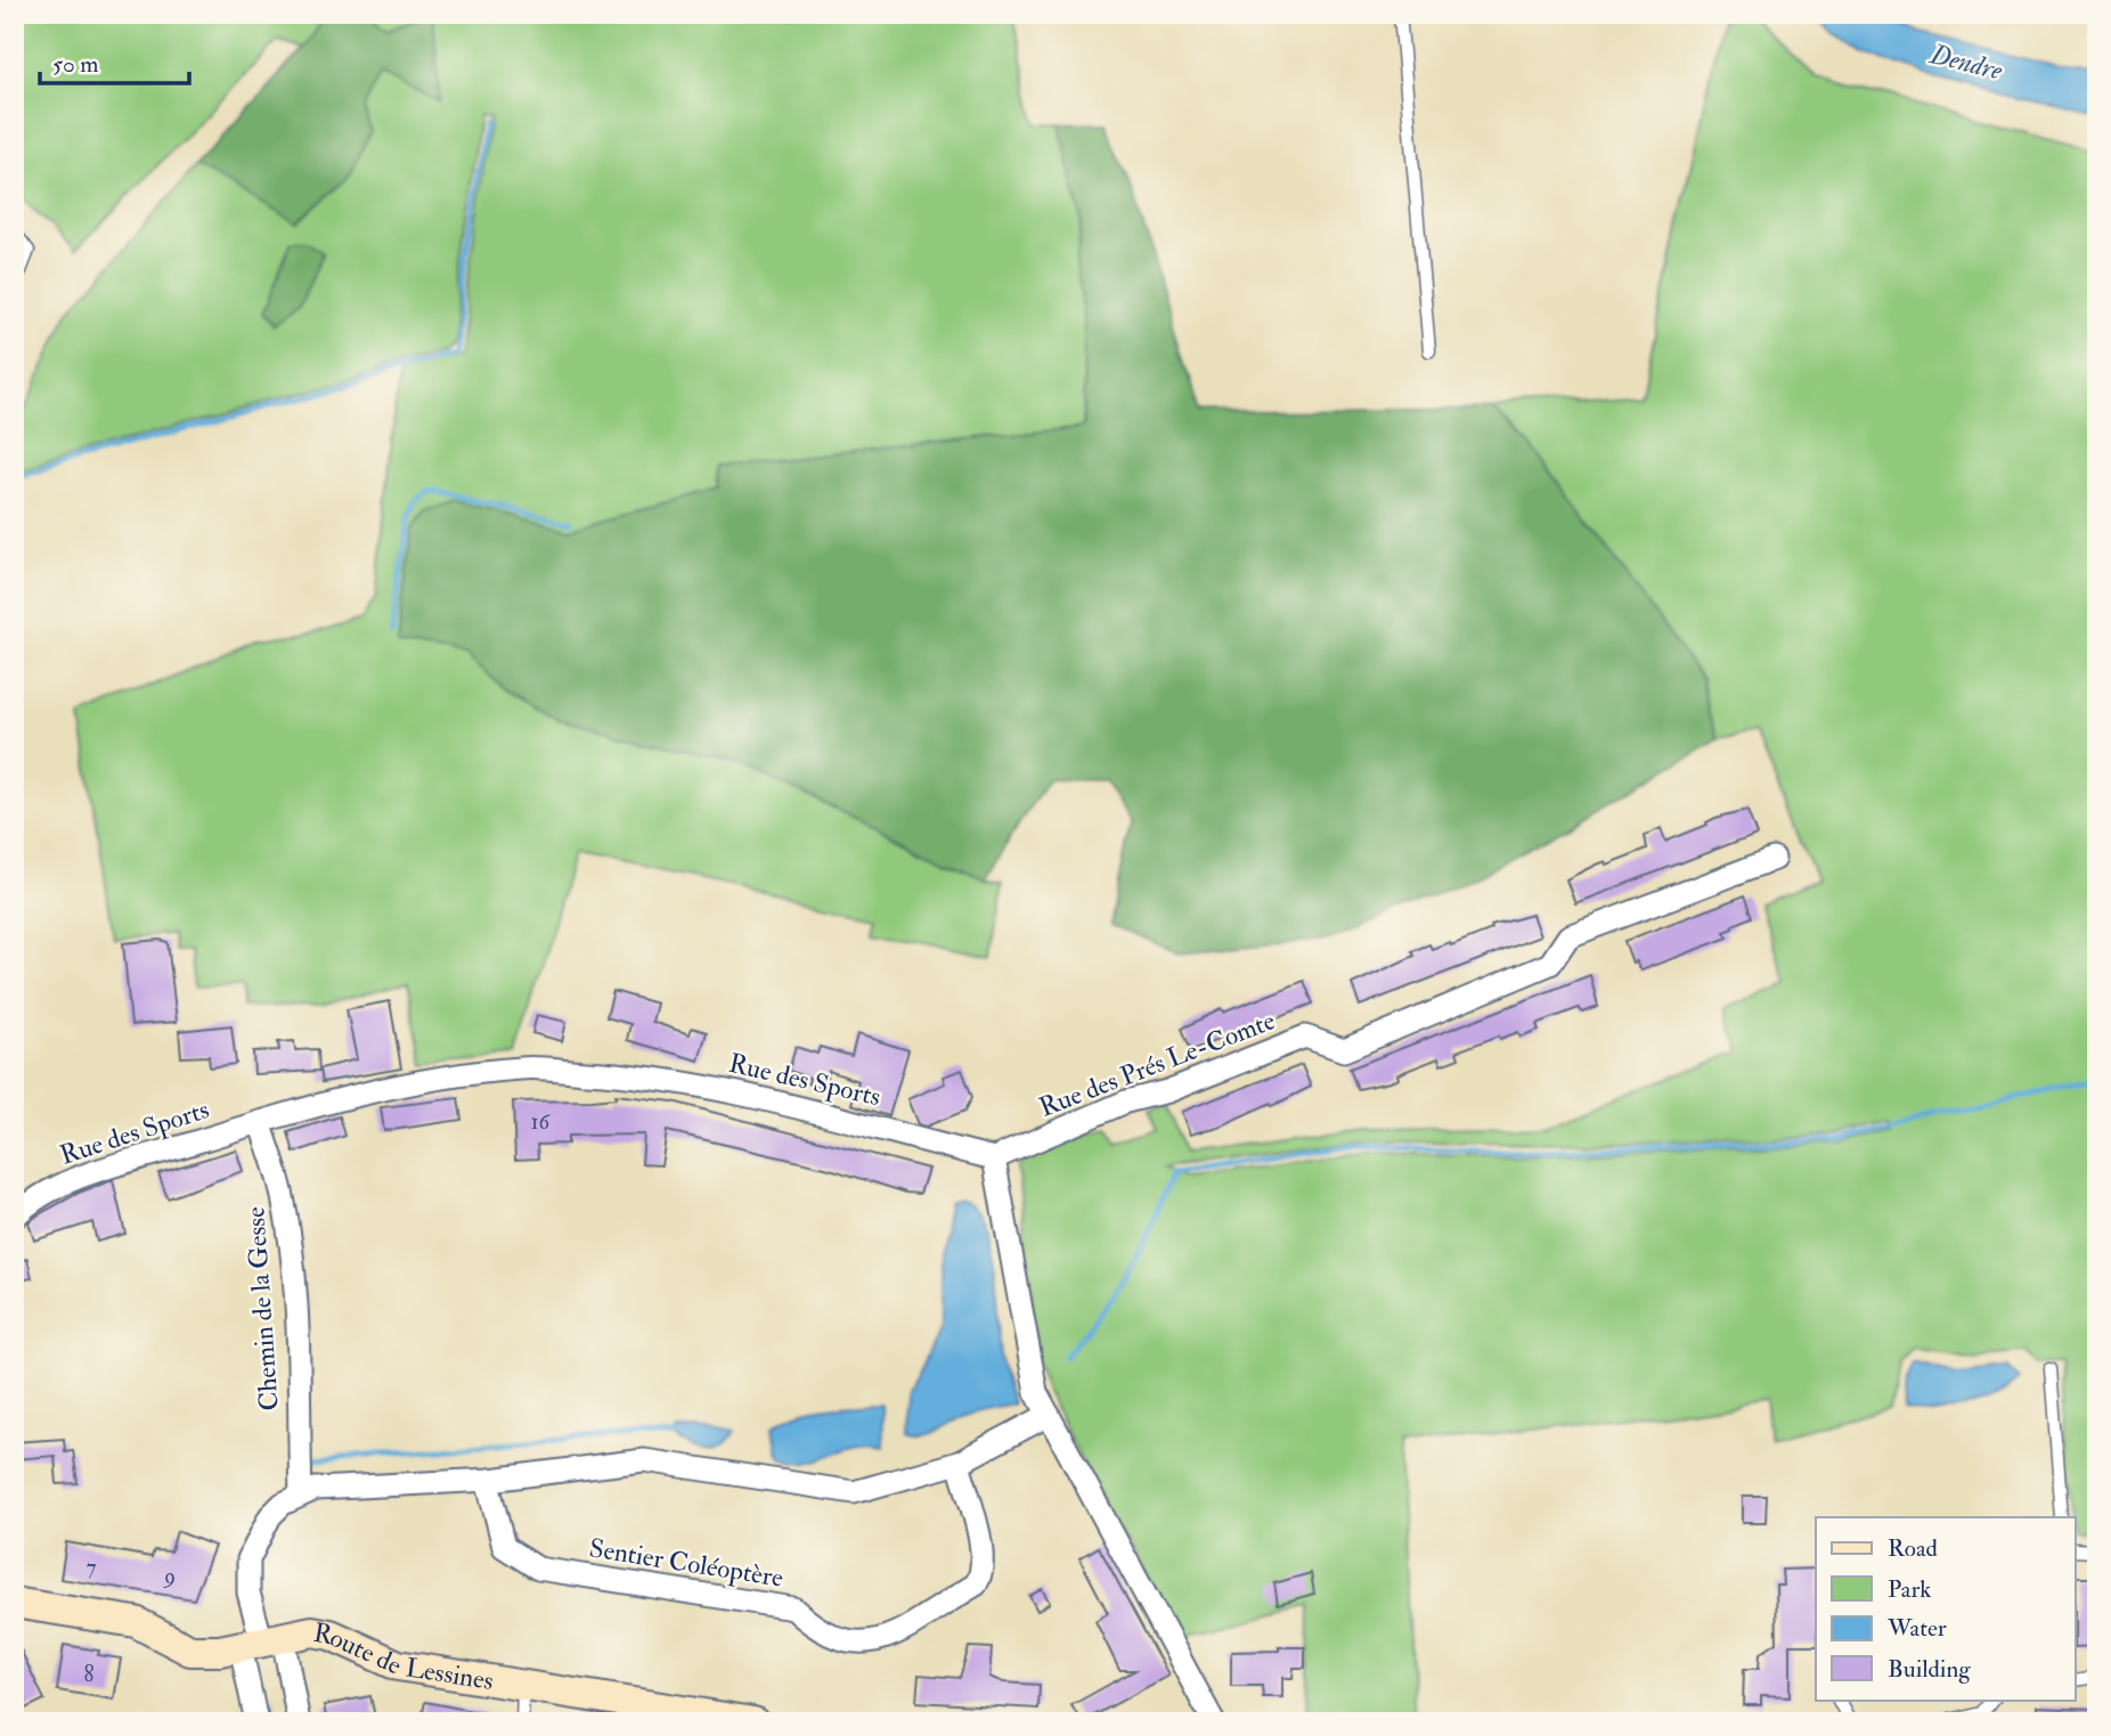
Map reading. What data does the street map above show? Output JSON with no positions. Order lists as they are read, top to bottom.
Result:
{
  "streets": {
    "main road": ["Route de Lessines"],
    "street": [
      "Rue des Prés Le-Comte",
      "Rue des Sports",
      "Chemin de la Gesse",
      "Sentier Coléoptère"
    ]
  },
  "crossings": [
    ["Rue des Prés Le-Comte", "Rue des Sports"],
    ["Rue des Sports", "Chemin de la Gesse"]
  ],
  "water": ["Dendre"],
  "house_numbers": [
    "16",
    "7",
    "9",
    "8"
  ],
  "legend": [
    "Road",
    "Park",
    "Water",
    "Building"
  ],
  "scale_bar": "50 m"
}
